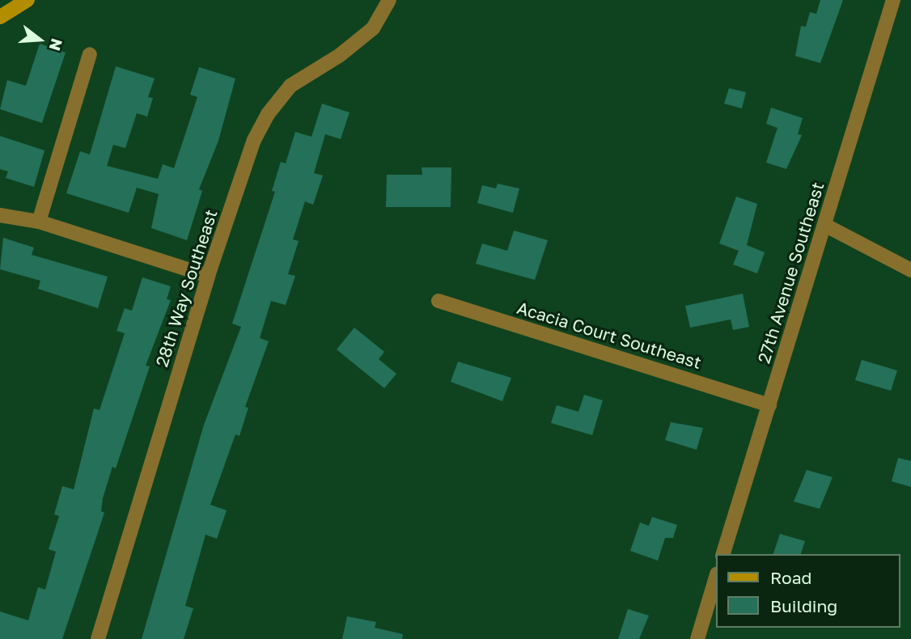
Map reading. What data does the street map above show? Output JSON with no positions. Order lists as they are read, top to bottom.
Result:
{
  "streets": {
    "street": ["27th Avenue Southeast", "28th Way Southeast", "Acacia Court Southeast"]
  },
  "crossings": [
    ["27th Avenue Southeast", "Acacia Court Southeast"]
  ],
  "legend": ["Road", "Building"],
  "north": "right"
}
